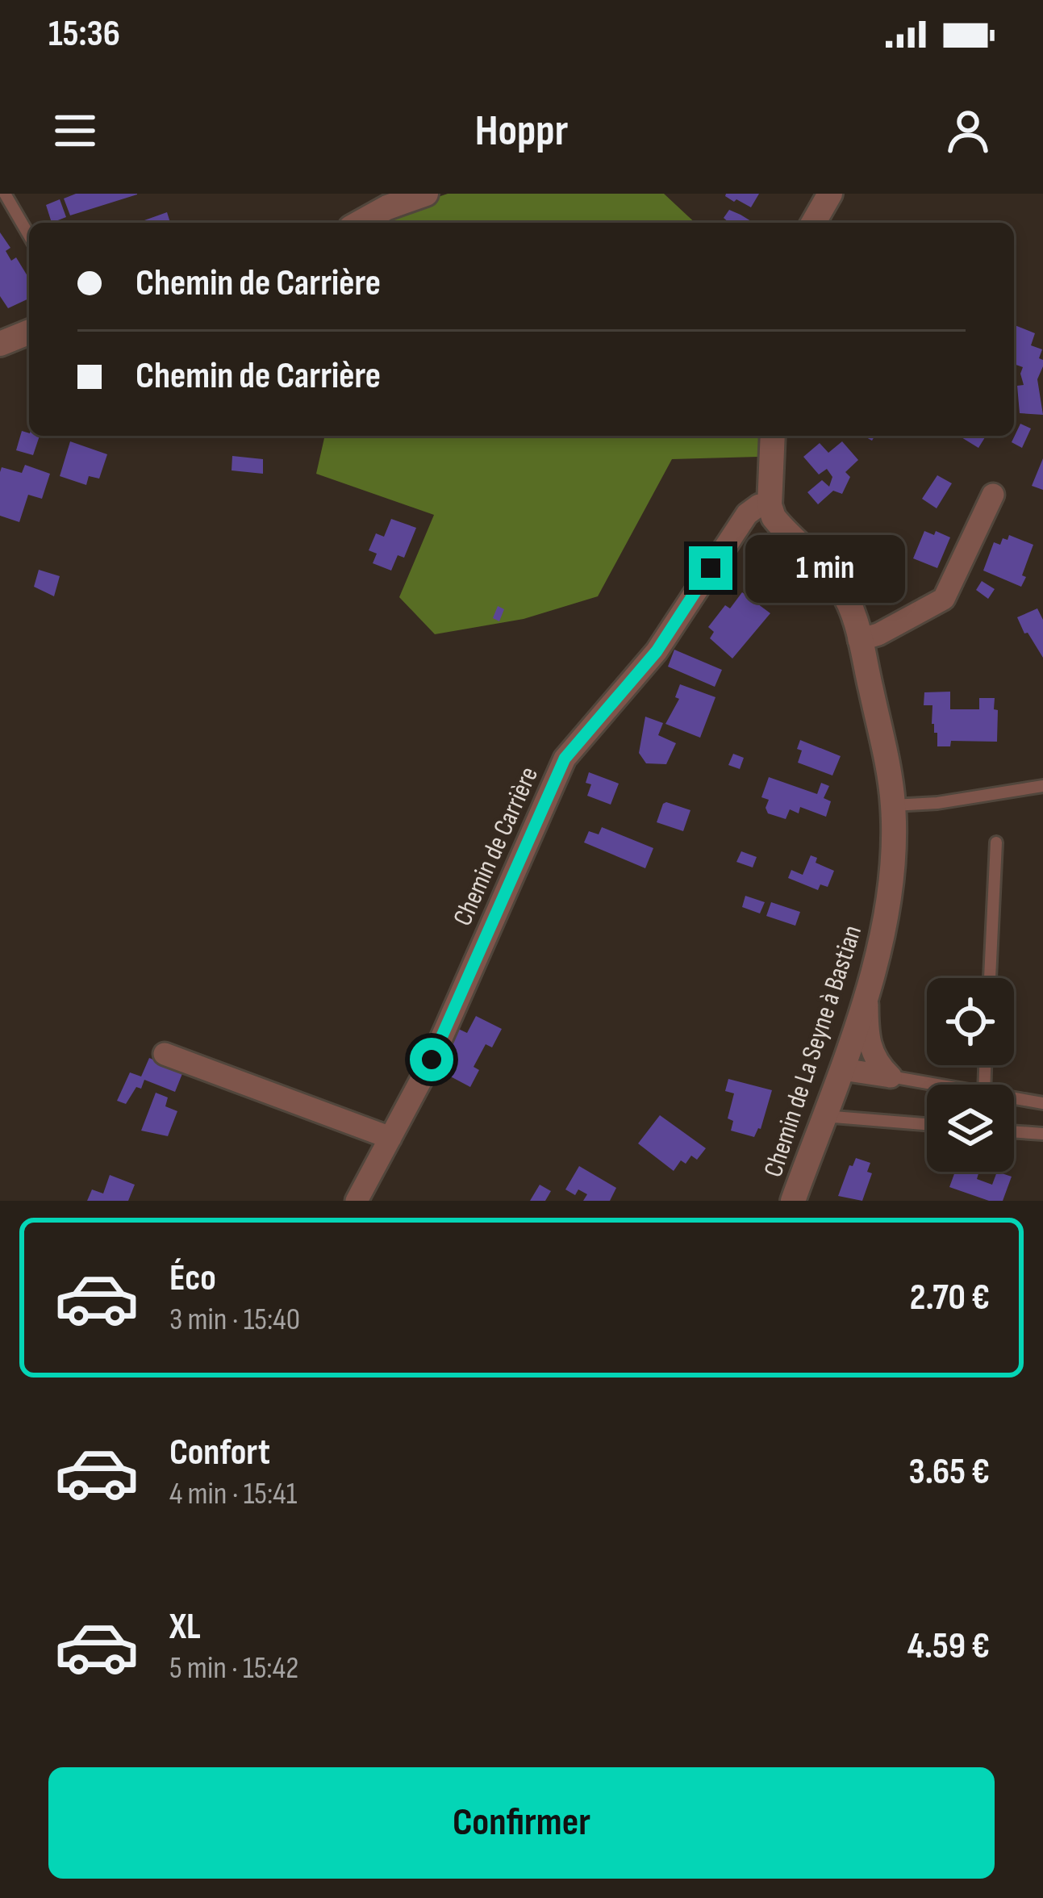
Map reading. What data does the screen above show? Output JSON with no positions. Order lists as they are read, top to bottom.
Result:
{
  "streets": {
    "street": ["Chemin de Carrière", "Chemin de La Seyne à Bastian"]
  },
  "crossings": [
    ["Chemin de Carrière", "Chemin de La Seyne à Bastian"]
  ],
  "page": {
    "status": "15:36",
    "header": "Hoppr",
    "banner": ["Chemin de Carrière", "Chemin de Carrière"],
    "bubble": "1 min",
    "list": [
      {
        "name": "Éco",
        "note": "3 min · 15:40",
        "value": "2.70 €"
      },
      {
        "name": "Confort",
        "note": "4 min · 15:41",
        "value": "3.65 €"
      },
      {
        "name": "XL",
        "note": "5 min · 15:42",
        "value": "4.59 €"
      }
    ],
    "buttons": "Confirmer"
  }
}
